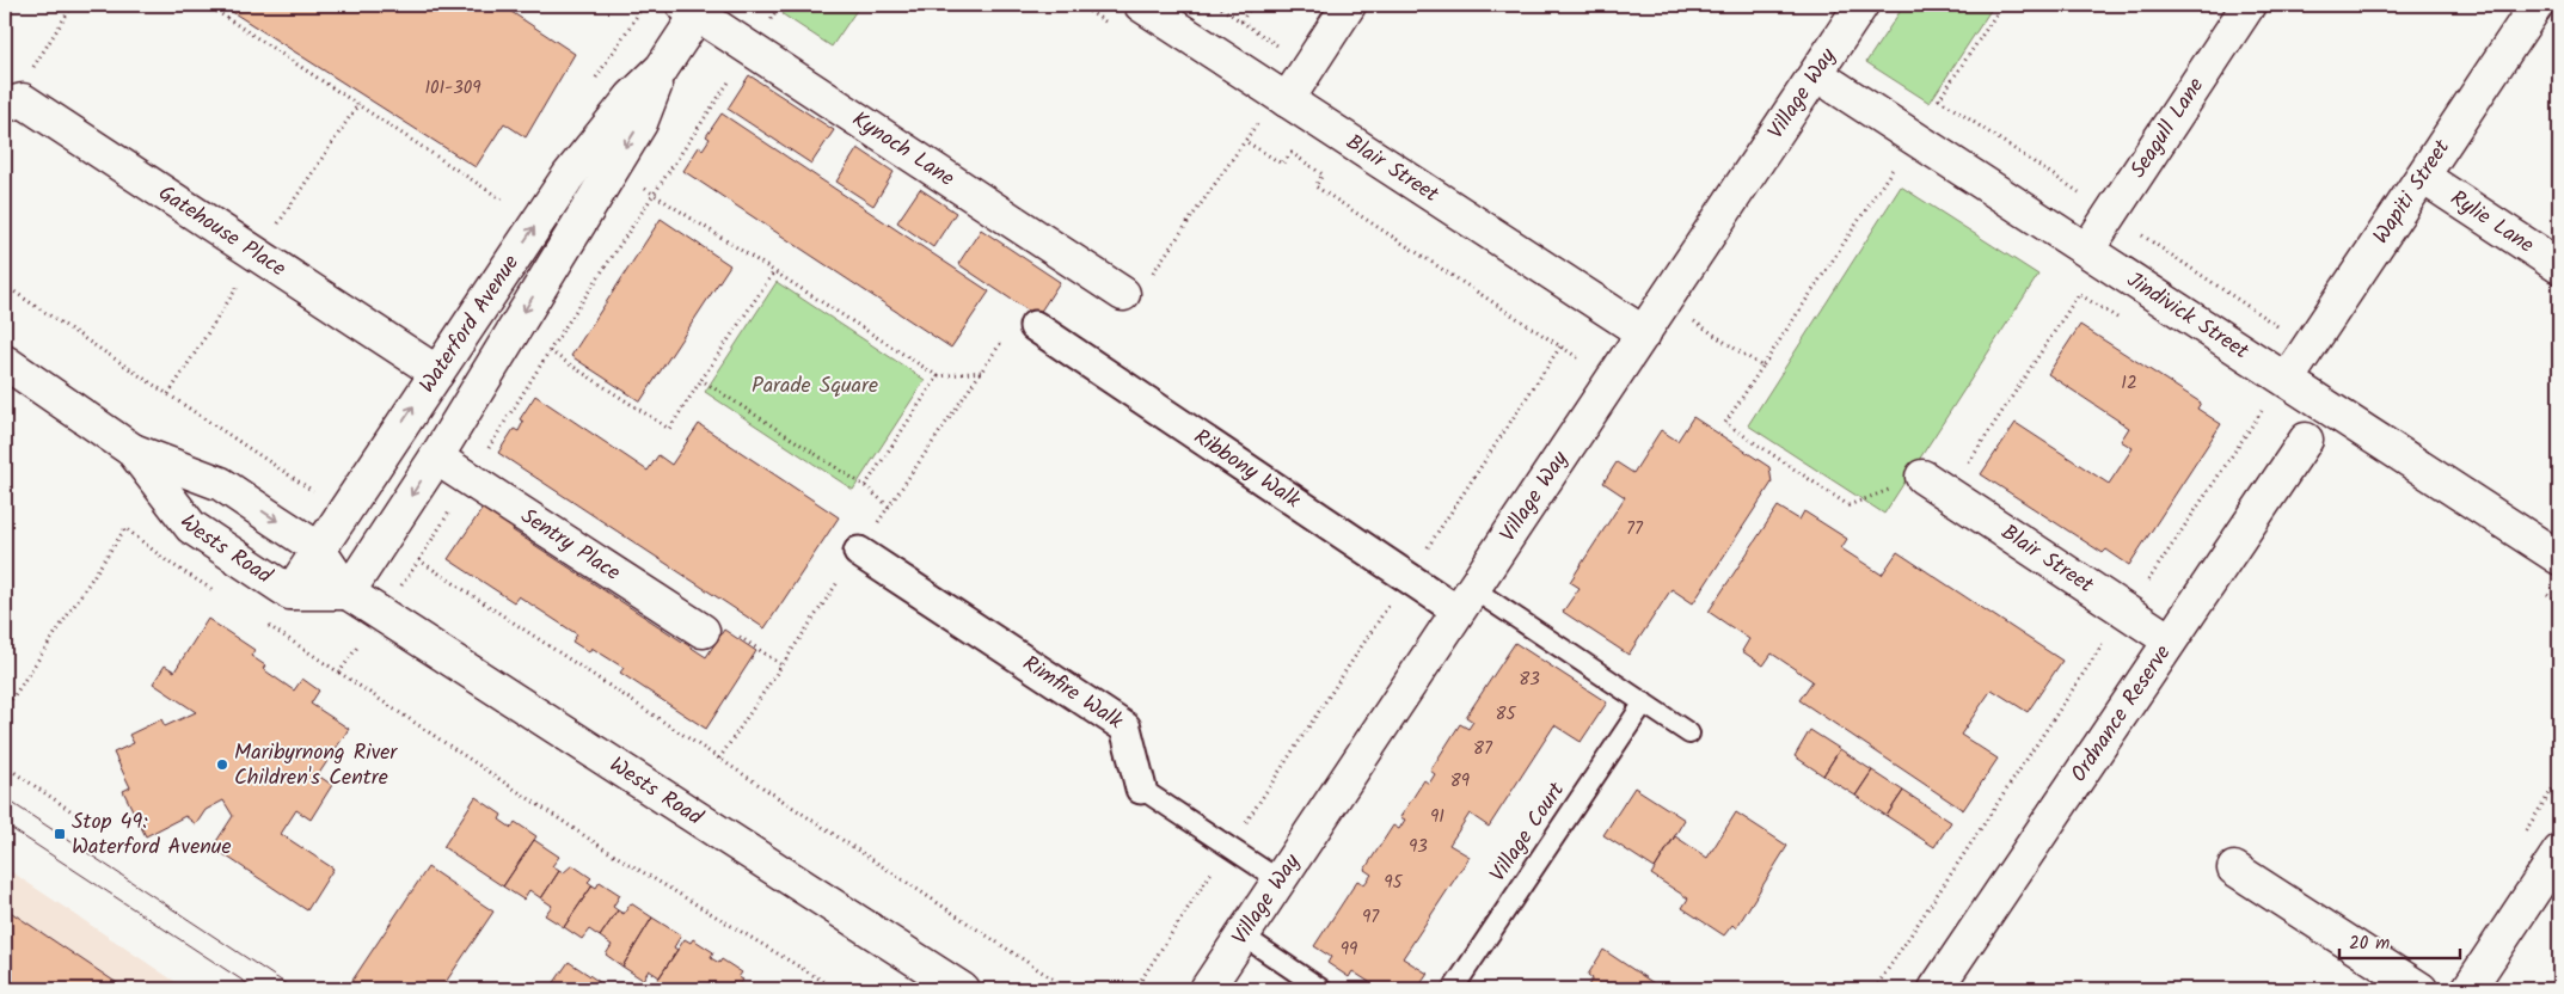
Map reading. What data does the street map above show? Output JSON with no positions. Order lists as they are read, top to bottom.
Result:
{
  "streets": {
    "street": [
      "Village Way",
      "Seagull Lane",
      "Kynoch Lane",
      "Blair Street",
      "Wapiti Street",
      "Rylie Lane",
      "Gatehouse Place",
      "Jindivick Street",
      "Waterford Avenue",
      "Ribbony Walk",
      "Sentry Place",
      "Wests Road",
      "Rimfire Walk",
      "Ordnance Reserve"
    ],
    "lane": ["Village Court"]
  },
  "crossings": [
    ["Village Way", "Blair Street"],
    ["Village Way", "Jindivick Street"],
    ["Village Way", "Ribbony Walk"],
    ["Village Way", "Rimfire Walk"],
    ["Seagull Lane", "Jindivick Street"],
    ["Kynoch Lane", "Waterford Avenue"],
    ["Blair Street", "Ordnance Reserve"],
    ["Wapiti Street", "Rylie Lane"],
    ["Wapiti Street", "Jindivick Street"],
    ["Gatehouse Place", "Waterford Avenue"],
    ["Waterford Avenue", "Sentry Place"],
    ["Waterford Avenue", "Wests Road"]
  ],
  "parks": ["Parade Square"],
  "places": {
    "other": ["Maribyrnong River Children's Centre"],
    "transit": ["Stop 49: Waterford Avenue"]
  },
  "house_numbers": [
    "101-309",
    "12",
    "77",
    "83",
    "85",
    "87",
    "89",
    "91",
    "93",
    "95",
    "97",
    "99"
  ],
  "scale_bar": "20 m"
}
